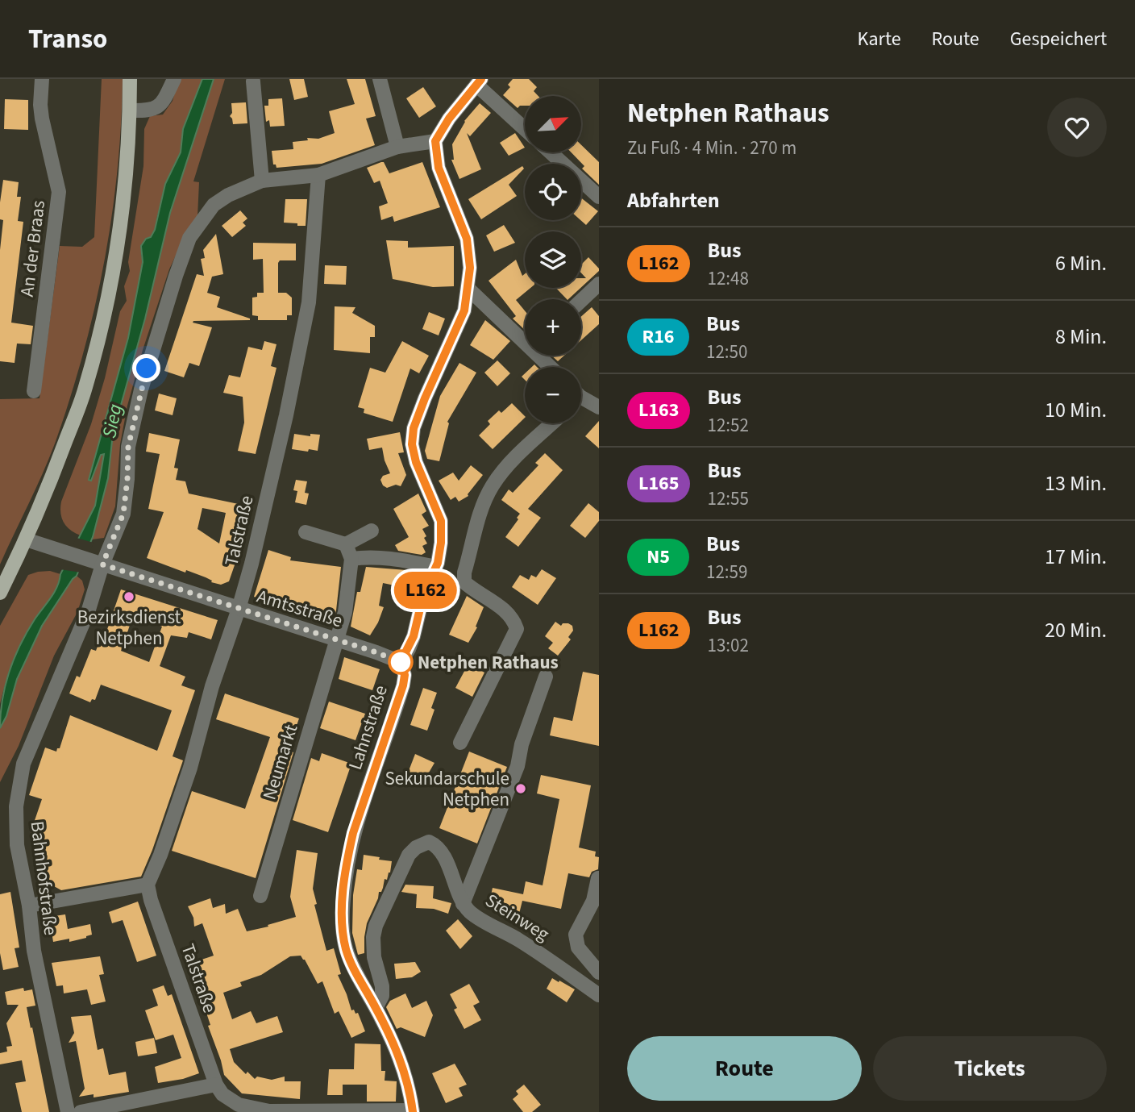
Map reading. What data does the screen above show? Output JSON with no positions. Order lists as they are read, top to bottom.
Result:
{
  "streets": {
    "street": [
      "An der Braas",
      "Talstraße",
      "Amtsstraße",
      "Lahnstraße",
      "Neumarkt",
      "Bahnhofstraße",
      "Steinweg"
    ]
  },
  "crossings": [
    ["Talstraße", "Amtsstraße"],
    ["Talstraße", "Lahnstraße"],
    ["Talstraße", "Bahnhofstraße"],
    ["Amtsstraße", "Lahnstraße"],
    ["Amtsstraße", "Neumarkt"],
    ["Amtsstraße", "Bahnhofstraße"],
    ["Lahnstraße", "Bahnhofstraße"]
  ],
  "water": ["Sieg"],
  "places": ["Bezirksdienst Netphen", "Netphen Rathaus", "Sekundarschule Netphen"],
  "lines": ["bus line L162"],
  "north": "top right",
  "page": {
    "header": "Transo",
    "nav": ["Karte", "Route", "Gespeichert"],
    "on_map": "L162",
    "heading": [
      ["Netphen Rathaus", "Zu Fuß · 4 Min. · 270 m"],
      "Abfahrten"
    ],
    "map_buttons": ["+", "−"],
    "list": [
      {
        "mark": "L162",
        "name": "Bus",
        "note": "12:48",
        "value": "6 Min."
      },
      {
        "mark": "R16",
        "name": "Bus",
        "note": "12:50",
        "value": "8 Min."
      },
      {
        "mark": "L163",
        "name": "Bus",
        "note": "12:52",
        "value": "10 Min."
      },
      {
        "mark": "L165",
        "name": "Bus",
        "note": "12:55",
        "value": "13 Min."
      },
      {
        "mark": "N5",
        "name": "Bus",
        "note": "12:59",
        "value": "17 Min."
      },
      {
        "mark": "L162",
        "name": "Bus",
        "note": "13:02",
        "value": "20 Min."
      }
    ],
    "buttons": ["Route", "Tickets"]
  }
}
